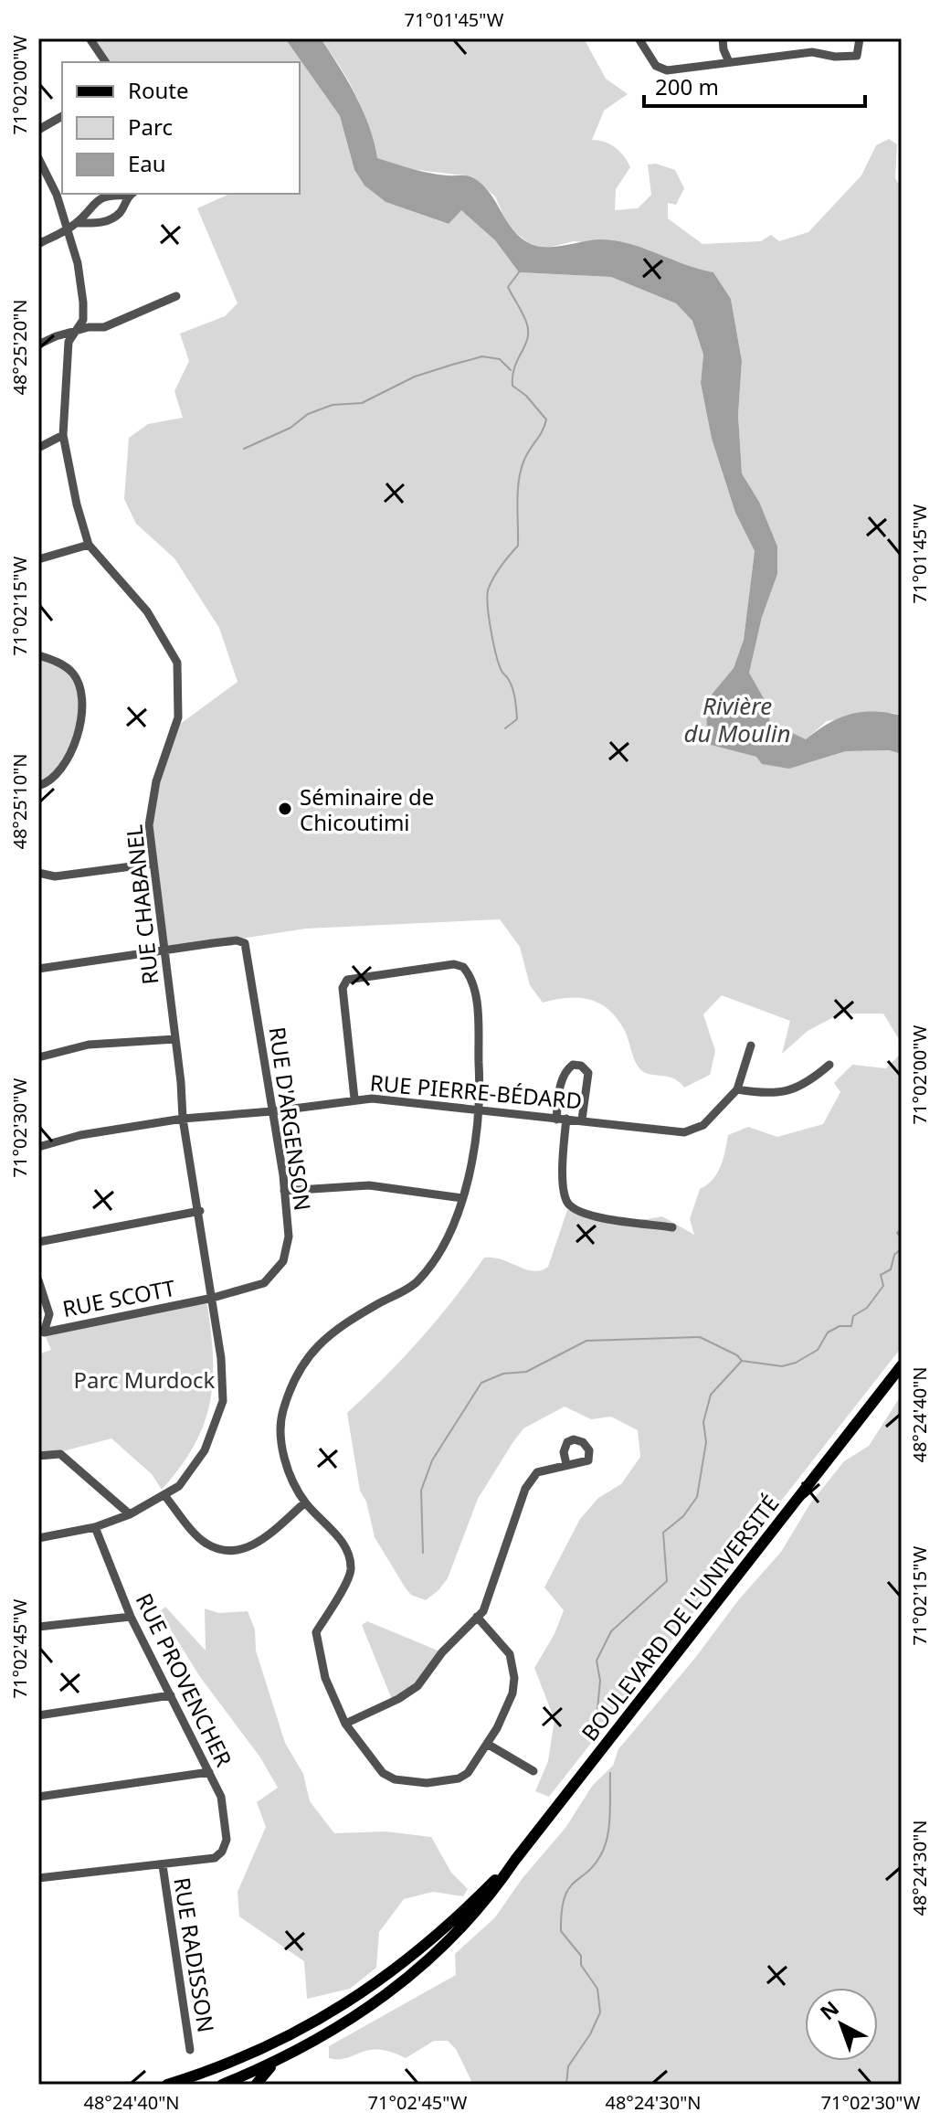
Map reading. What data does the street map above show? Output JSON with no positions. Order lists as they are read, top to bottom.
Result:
{
  "streets": {
    "main road": ["BOULEVARD DE L'UNIVERSITÉ"],
    "street": [
      "RUE CHABANEL",
      "RUE PIERRE-BÉDARD",
      "RUE D'ARGENSON",
      "RUE SCOTT",
      "RUE PROVENCHER",
      "RUE RADISSON"
    ]
  },
  "crossings": [
    ["RUE CHABANEL", "RUE PIERRE-BÉDARD"],
    ["RUE CHABANEL", "RUE D'ARGENSON"],
    ["RUE CHABANEL", "RUE SCOTT"],
    ["RUE CHABANEL", "RUE PROVENCHER"],
    ["RUE PIERRE-BÉDARD", "RUE D'ARGENSON"],
    ["RUE D'ARGENSON", "RUE SCOTT"],
    ["RUE PROVENCHER", "RUE RADISSON"]
  ],
  "water": ["Rivière du Moulin"],
  "parks": ["Parc Murdock"],
  "places": ["Séminaire de Chicoutimi"],
  "legend": ["Route", "Parc", "Eau"],
  "scale_bar": "200 m",
  "north": "top left",
  "coordinates": [
    "71°01'45\"W",
    "71°02'00\"W",
    "48°25'20\"N",
    "71°02'15\"W",
    "48°25'10\"N",
    "71°02'30\"W",
    "48°24'40\"N",
    "71°02'45\"W",
    "48°24'30\"N"
  ]
}
